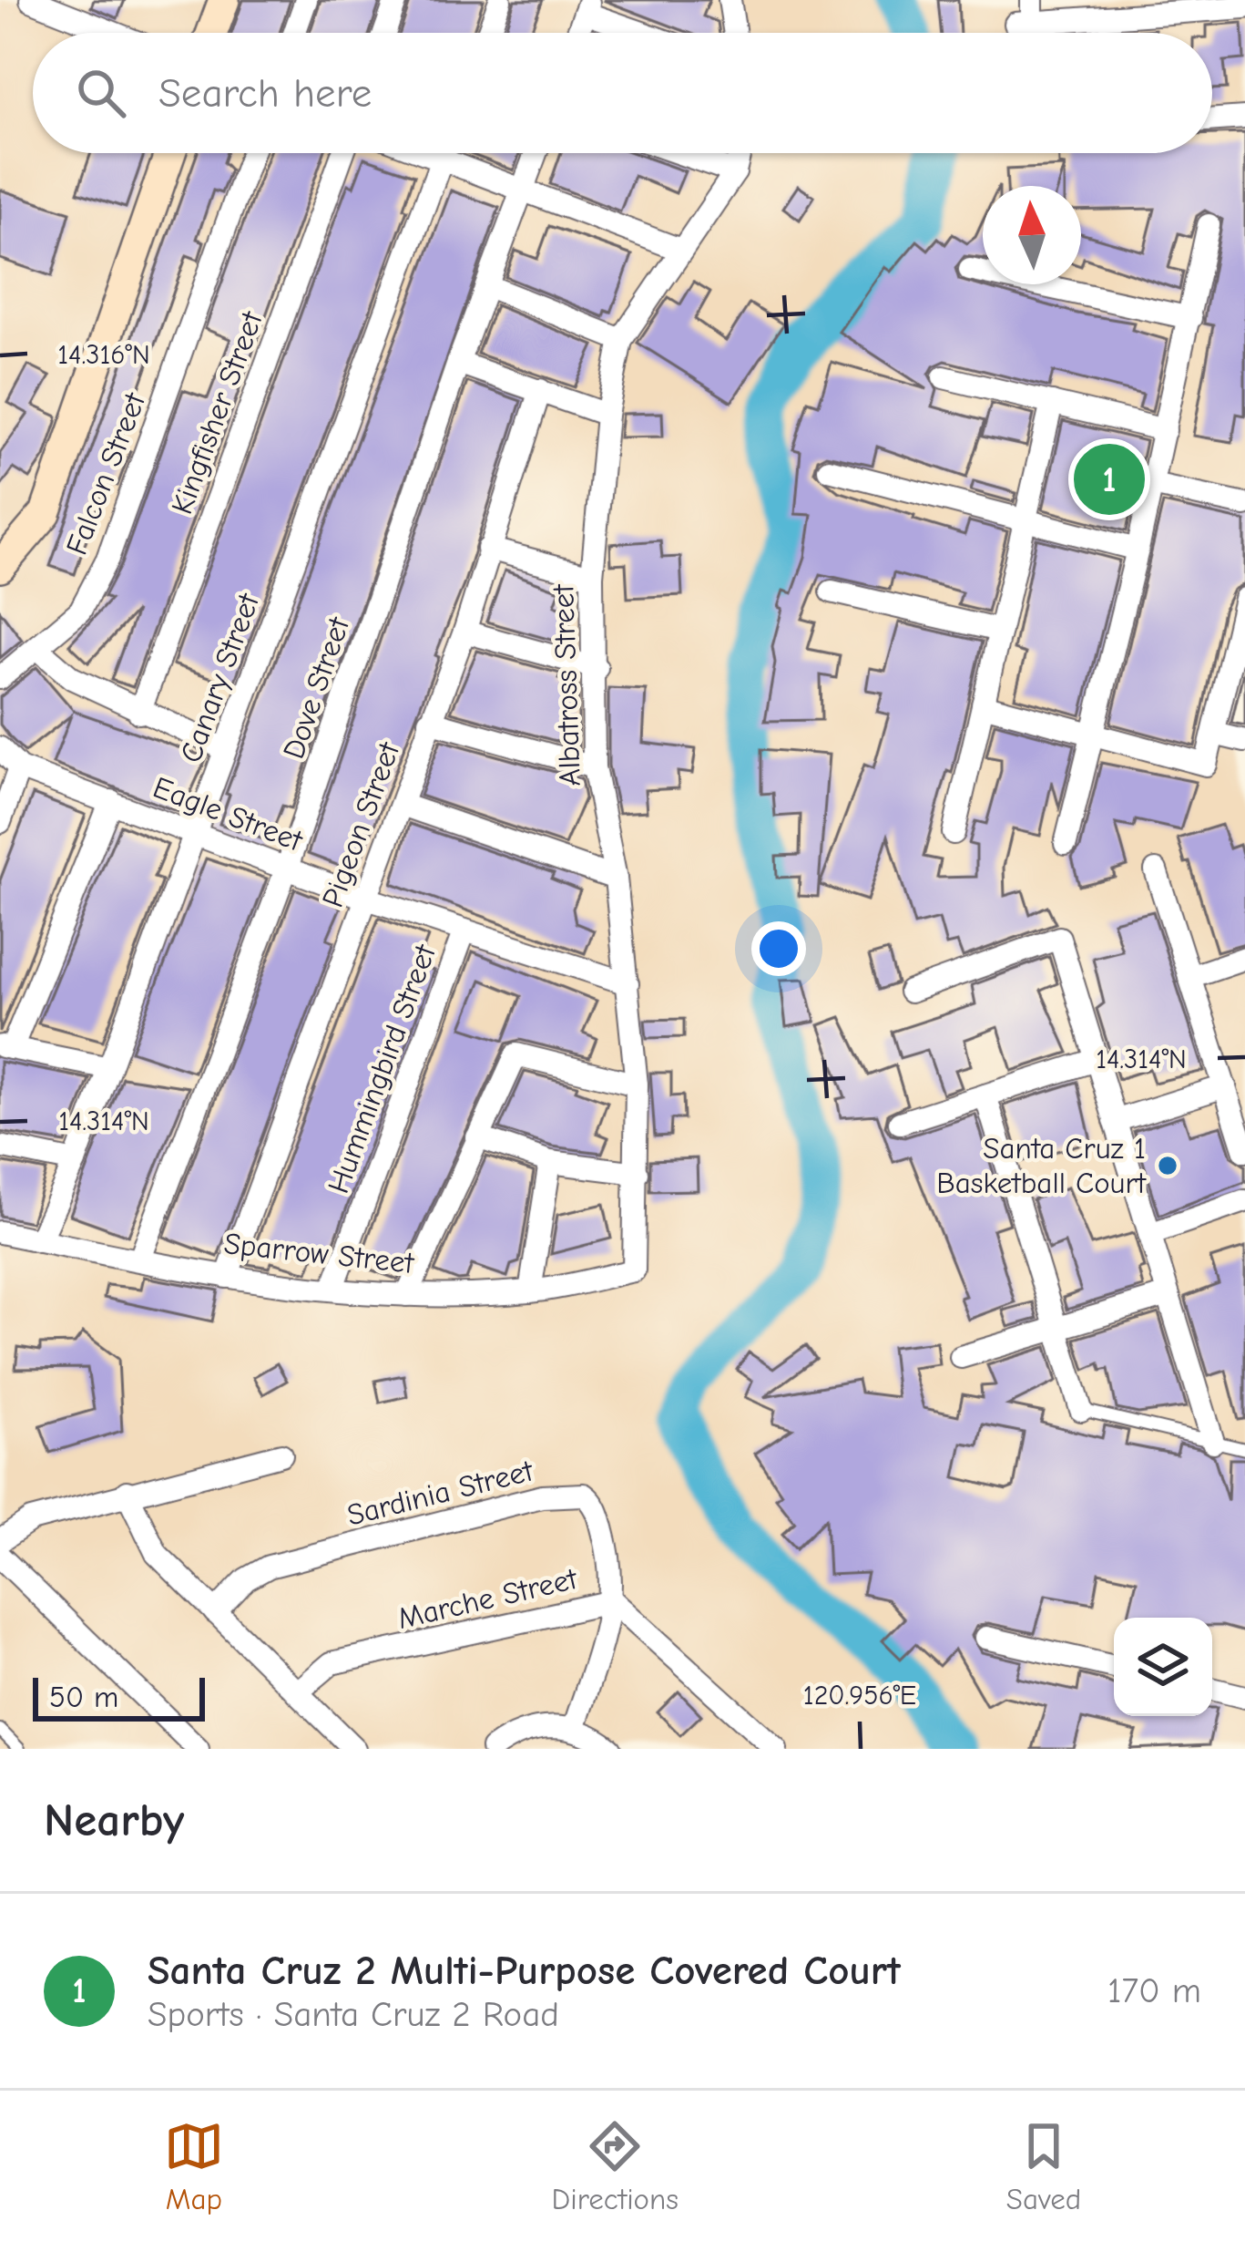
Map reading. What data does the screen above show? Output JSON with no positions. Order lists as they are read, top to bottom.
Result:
{
  "streets": {
    "street": [
      "Kingfisher Street",
      "Falcon Street",
      "Canary Street",
      "Albatross Street",
      "Dove Street",
      "Eagle Street",
      "Pigeon Street",
      "Hummingbird Street",
      "Sparrow Street",
      "Sardinia Street",
      "Marche Street"
    ]
  },
  "crossings": [
    ["Canary Street", "Eagle Street"],
    ["Canary Street", "Sparrow Street"],
    ["Albatross Street", "Eagle Street"],
    ["Albatross Street", "Sparrow Street"],
    ["Dove Street", "Eagle Street"],
    ["Dove Street", "Sparrow Street"],
    ["Eagle Street", "Pigeon Street"],
    ["Eagle Street", "Hummingbird Street"],
    ["Pigeon Street", "Sparrow Street"],
    ["Hummingbird Street", "Sparrow Street"],
    ["Sardinia Street", "Marche Street"]
  ],
  "places": ["Santa Cruz 1 Basketball Court"],
  "scale_bar": "50 m",
  "north": "top",
  "page": {
    "search": "Search here",
    "pins": "1",
    "scale": "50 m",
    "heading": "Nearby",
    "list": [
      {
        "mark": "1",
        "name": "Santa Cruz 2 Multi-Purpose Covered Court",
        "note": "Sports · Santa Cruz 2 Road",
        "value": "170 m"
      }
    ],
    "nav": ["Map", "Directions", "Saved"]
  },
  "coordinates": ["14.316°N", "14.314°N", "120.956°E"]
}
